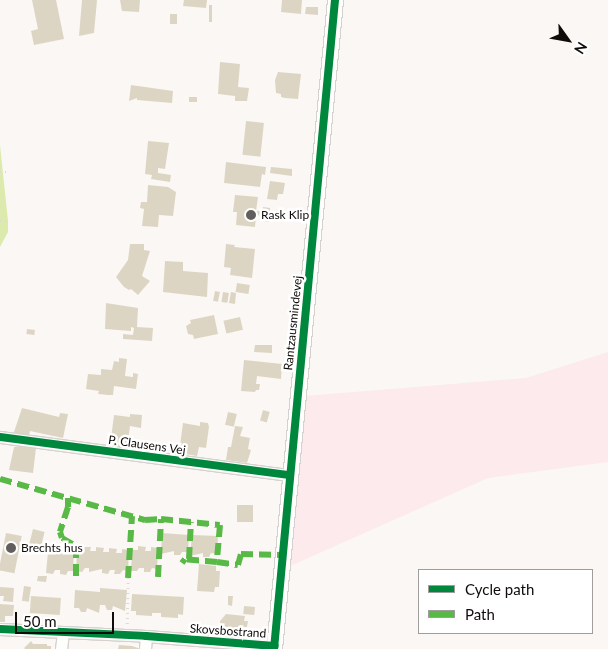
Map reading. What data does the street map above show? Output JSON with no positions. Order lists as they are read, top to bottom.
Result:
{
  "streets": {
    "street": ["Rantzausmindevej", "P. Clausens Vej", "Skovsbostrand"]
  },
  "crossings": [
    ["Rantzausmindevej", "P. Clausens Vej"],
    ["Rantzausmindevej", "Skovsbostrand"]
  ],
  "places": ["Rask Klip", "Brechts hus"],
  "legend": ["Cycle path", "Path"],
  "scale_bar": "50 m",
  "north": "bottom right"
}
